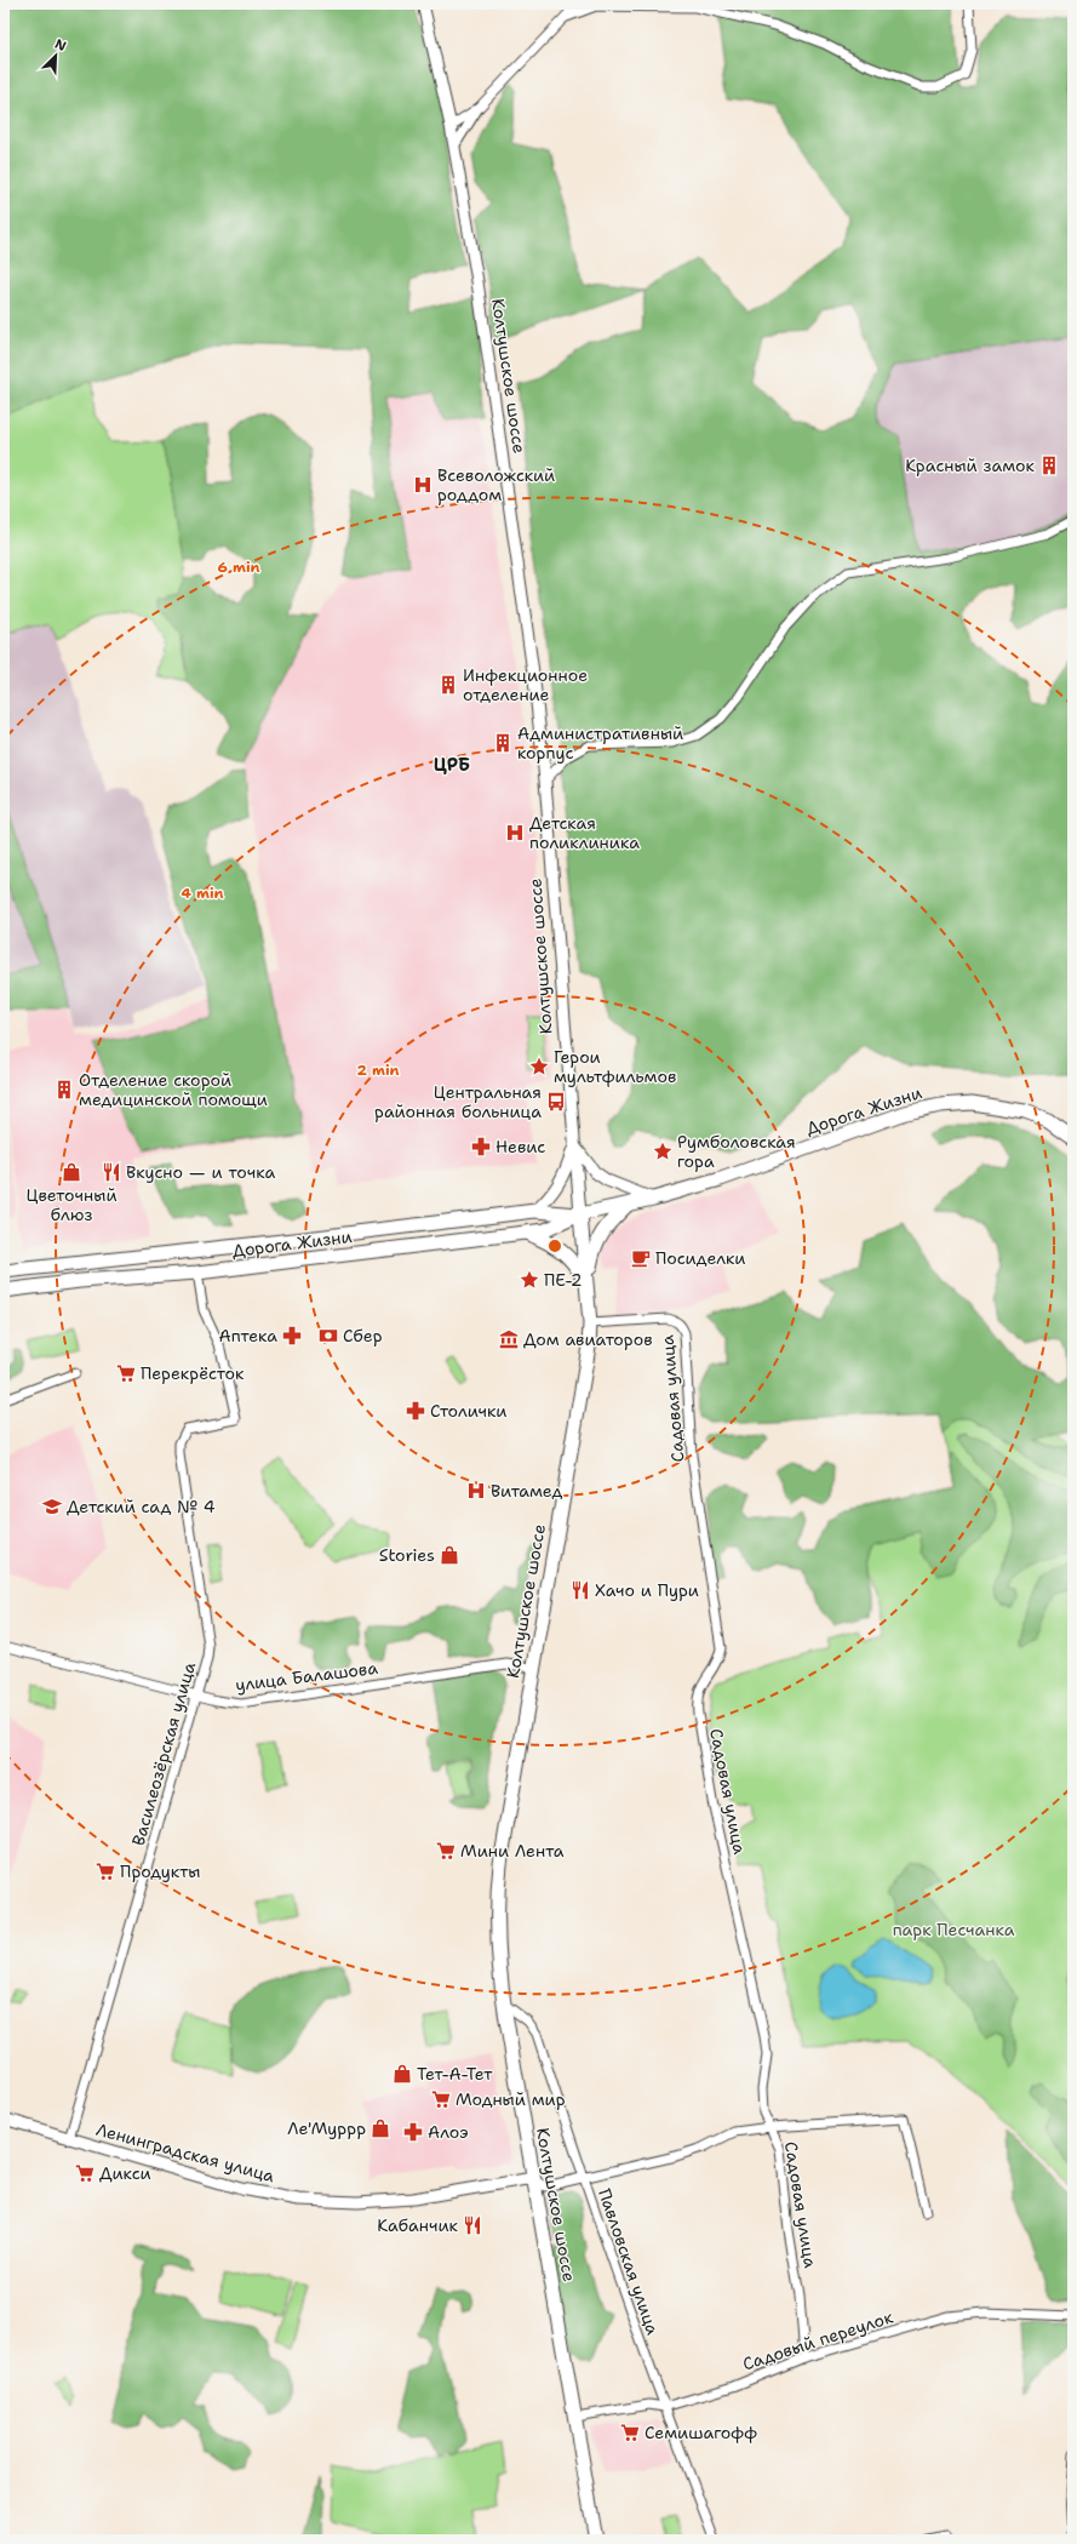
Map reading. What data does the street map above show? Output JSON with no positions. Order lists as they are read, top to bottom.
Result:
{
  "streets": {
    "main road": ["Колтушское шоссе", "Дорога Жизни"],
    "street": [
      "Садовая улица",
      "улица Балашова",
      "Василеозёрская улица",
      "Ленинградская улица",
      "Павловская улица",
      "Садовый переулок"
    ]
  },
  "crossings": [
    ["Колтушское шоссе", "Дорога Жизни"],
    ["Колтушское шоссе", "Садовая улица"],
    ["Колтушское шоссе", "улица Балашова"],
    ["Колтушское шоссе", "Ленинградская улица"],
    ["Колтушское шоссе", "Павловская улица"],
    ["Колтушское шоссе", "Садовый переулок"],
    ["Дорога Жизни", "Василеозёрская улица"],
    ["Садовая улица", "Садовый переулок"],
    ["улица Балашова", "Василеозёрская улица"],
    ["Василеозёрская улица", "Ленинградская улица"],
    ["Павловская улица", "Садовый переулок"]
  ],
  "districts": ["ЦРБ"],
  "parks": ["парк Песчанка"],
  "places": {
    "building": [
      "Красный замок",
      "Инфекционное отделение",
      "Административный корпус",
      "Отделение скорой медицинской помощи"
    ],
    "hospital": ["Всеволожский роддом", "Детская поликлиника", "Витамед"],
    "place": ["Герои мультфильмов", "Румболовская гора", "ПЕ-2"],
    "bus stop": ["Центральная районная больница"],
    "pharmacy": [
      "Невис",
      "Аптека",
      "Столички",
      "Алоэ"
    ],
    "shop": [
      "Цветочный блюз",
      "Stories",
      "Тет-А-Тет",
      "Ле'Муррр"
    ],
    "restaurant": ["Вкусно — и точка", "Хачо и Пури", "Кабанчик"],
    "cafe": ["Посиделки"],
    "bank": ["Сбер"],
    "museum": ["Дом авиаторов"],
    "supermarket": [
      "Перекрёсток",
      "Мини Лента",
      "Продукты",
      "Модный мир",
      "Дикси",
      "Семишагофф"
    ],
    "school or university": ["Детский сад № 4"]
  },
  "north": "top right",
  "rings": ["6 min", "4 min", "2 min"]
}
